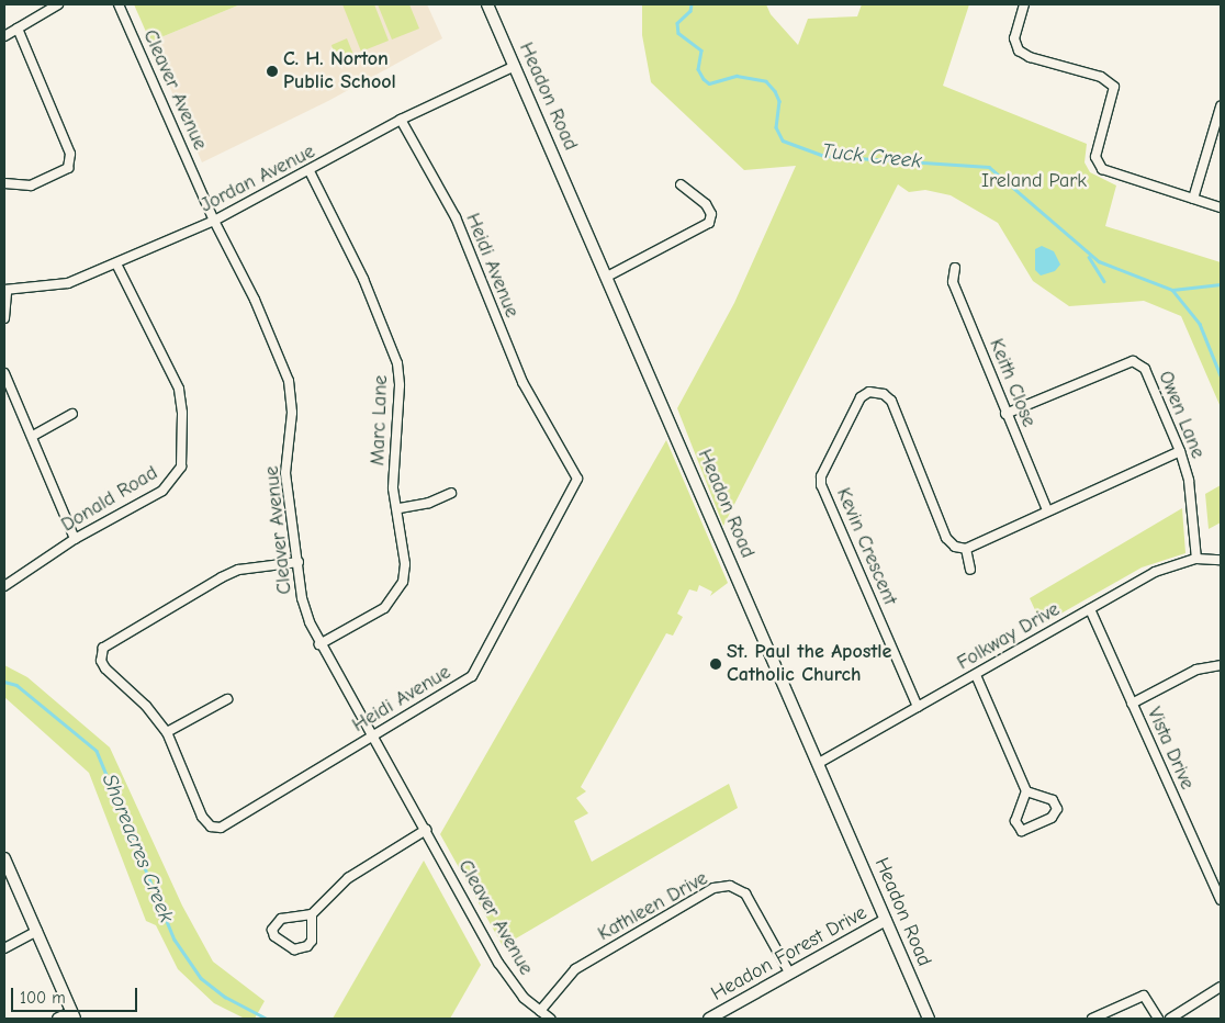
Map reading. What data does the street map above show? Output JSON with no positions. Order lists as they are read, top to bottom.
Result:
{
  "streets": {
    "street": [
      "Cleaver Avenue",
      "Headon Road",
      "Jordan Avenue",
      "Heidi Avenue",
      "Keith Close",
      "Owen Lane",
      "Marc Lane",
      "Donald Road",
      "Kevin Crescent",
      "Folkway Drive",
      "Vista Drive",
      "Kathleen Drive",
      "Headon Forest Drive"
    ]
  },
  "crossings": [
    ["Cleaver Avenue", "Jordan Avenue"],
    ["Cleaver Avenue", "Heidi Avenue"],
    ["Cleaver Avenue", "Marc Lane"],
    ["Cleaver Avenue", "Kathleen Drive"],
    ["Headon Road", "Jordan Avenue"],
    ["Headon Road", "Folkway Drive"],
    ["Headon Road", "Headon Forest Drive"],
    ["Jordan Avenue", "Heidi Avenue"],
    ["Jordan Avenue", "Marc Lane"],
    ["Jordan Avenue", "Donald Road"],
    ["Keith Close", "Owen Lane"],
    ["Owen Lane", "Folkway Drive"],
    ["Kevin Crescent", "Folkway Drive"],
    ["Folkway Drive", "Vista Drive"],
    ["Kathleen Drive", "Headon Forest Drive"]
  ],
  "water": ["Tuck Creek", "Shoreacres Creek"],
  "parks": ["Ireland Park"],
  "places": ["C. H. Norton Public School", "St. Paul the Apostle Catholic Church"],
  "scale_bar": "100 m"
}
